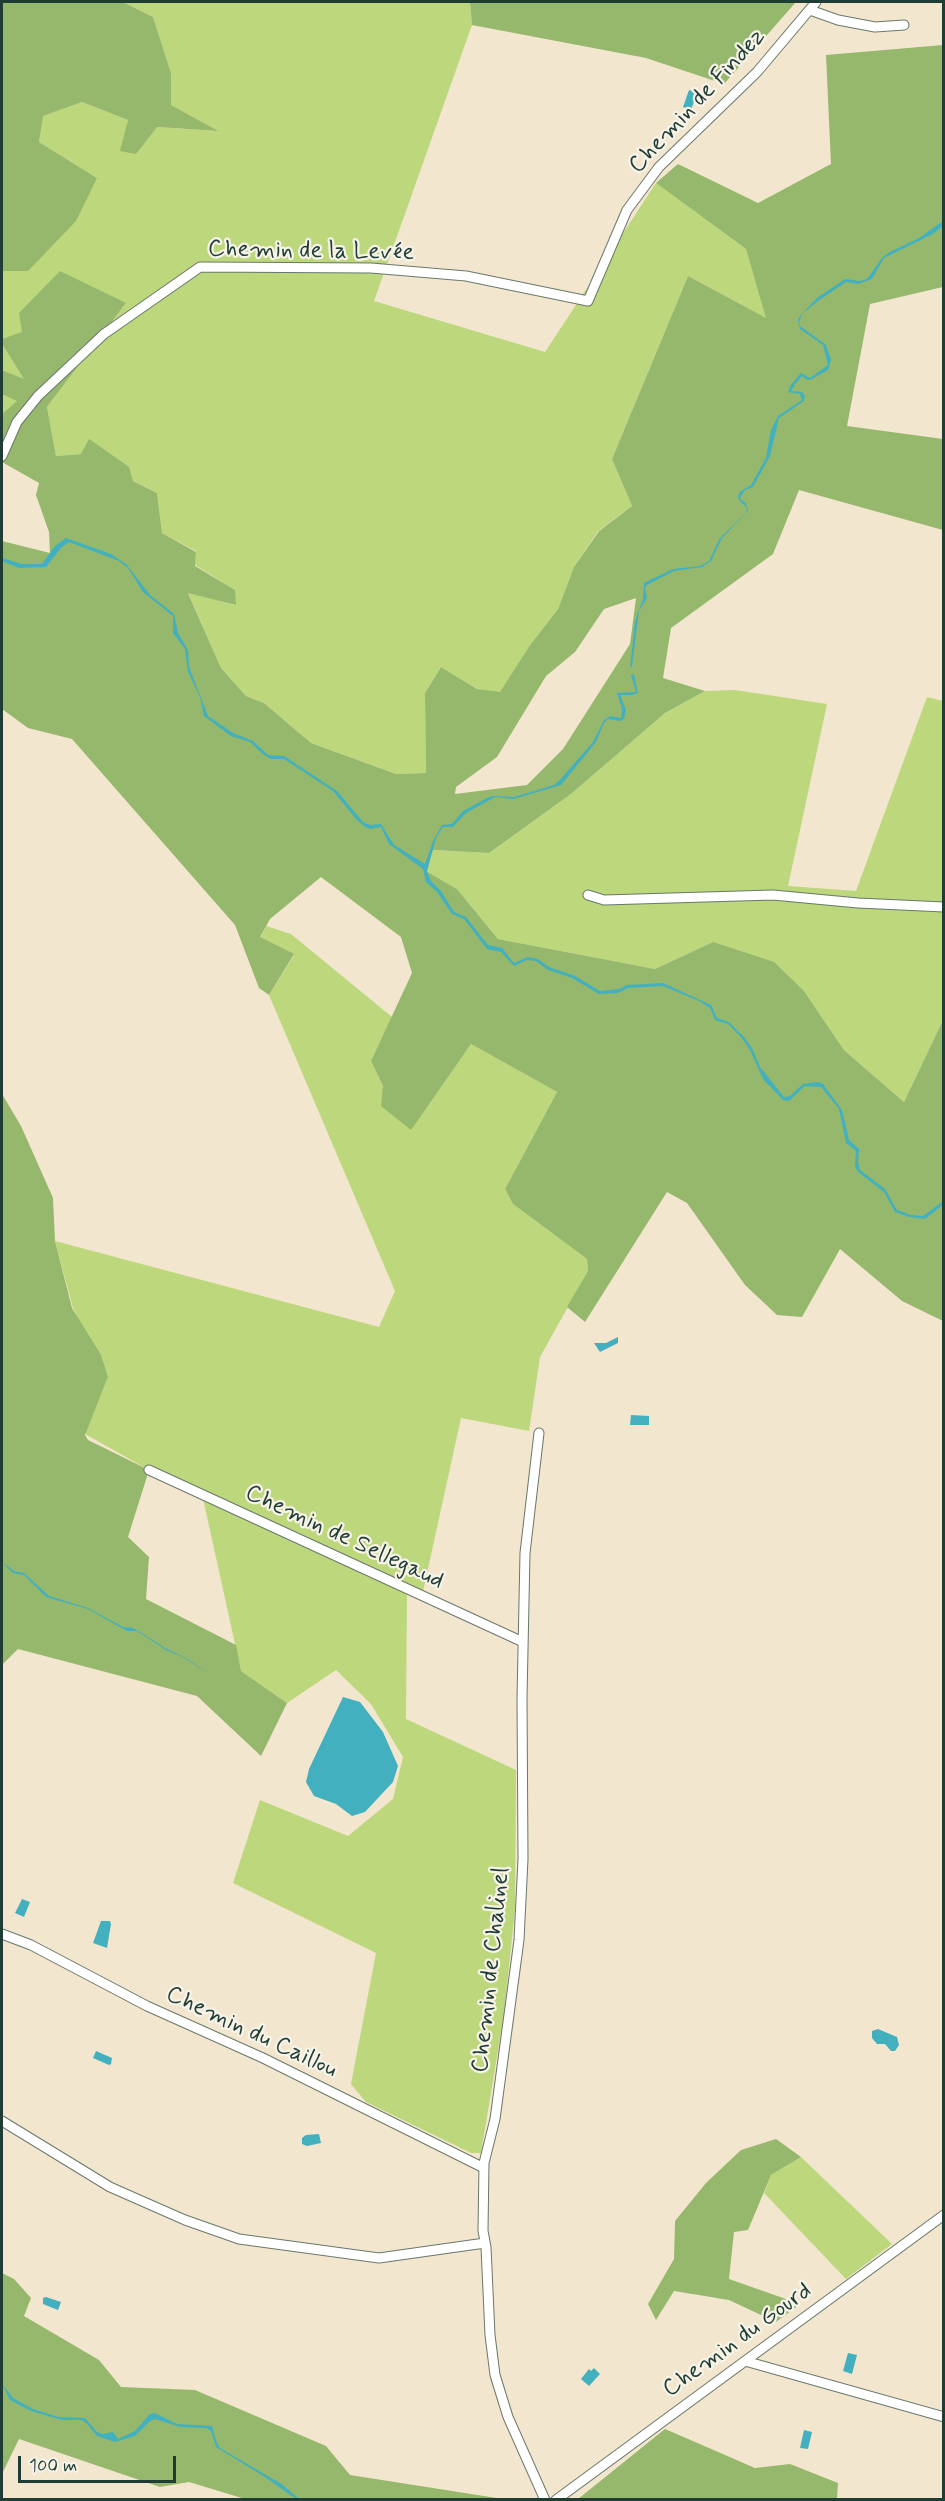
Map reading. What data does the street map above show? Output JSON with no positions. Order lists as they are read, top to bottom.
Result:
{
  "streets": {
    "street": [
      "Chemin de Findez",
      "Chemin de la Levée",
      "Chemin de Sellegaud",
      "Chemin de Chalinel",
      "Chemin du Caillou",
      "Chemin du Gourd"
    ]
  },
  "crossings": [
    ["Chemin de Findez", "Chemin de la Levée"],
    ["Chemin de Sellegaud", "Chemin de Chalinel"],
    ["Chemin de Chalinel", "Chemin du Caillou"]
  ],
  "scale_bar": "100 m"
}
